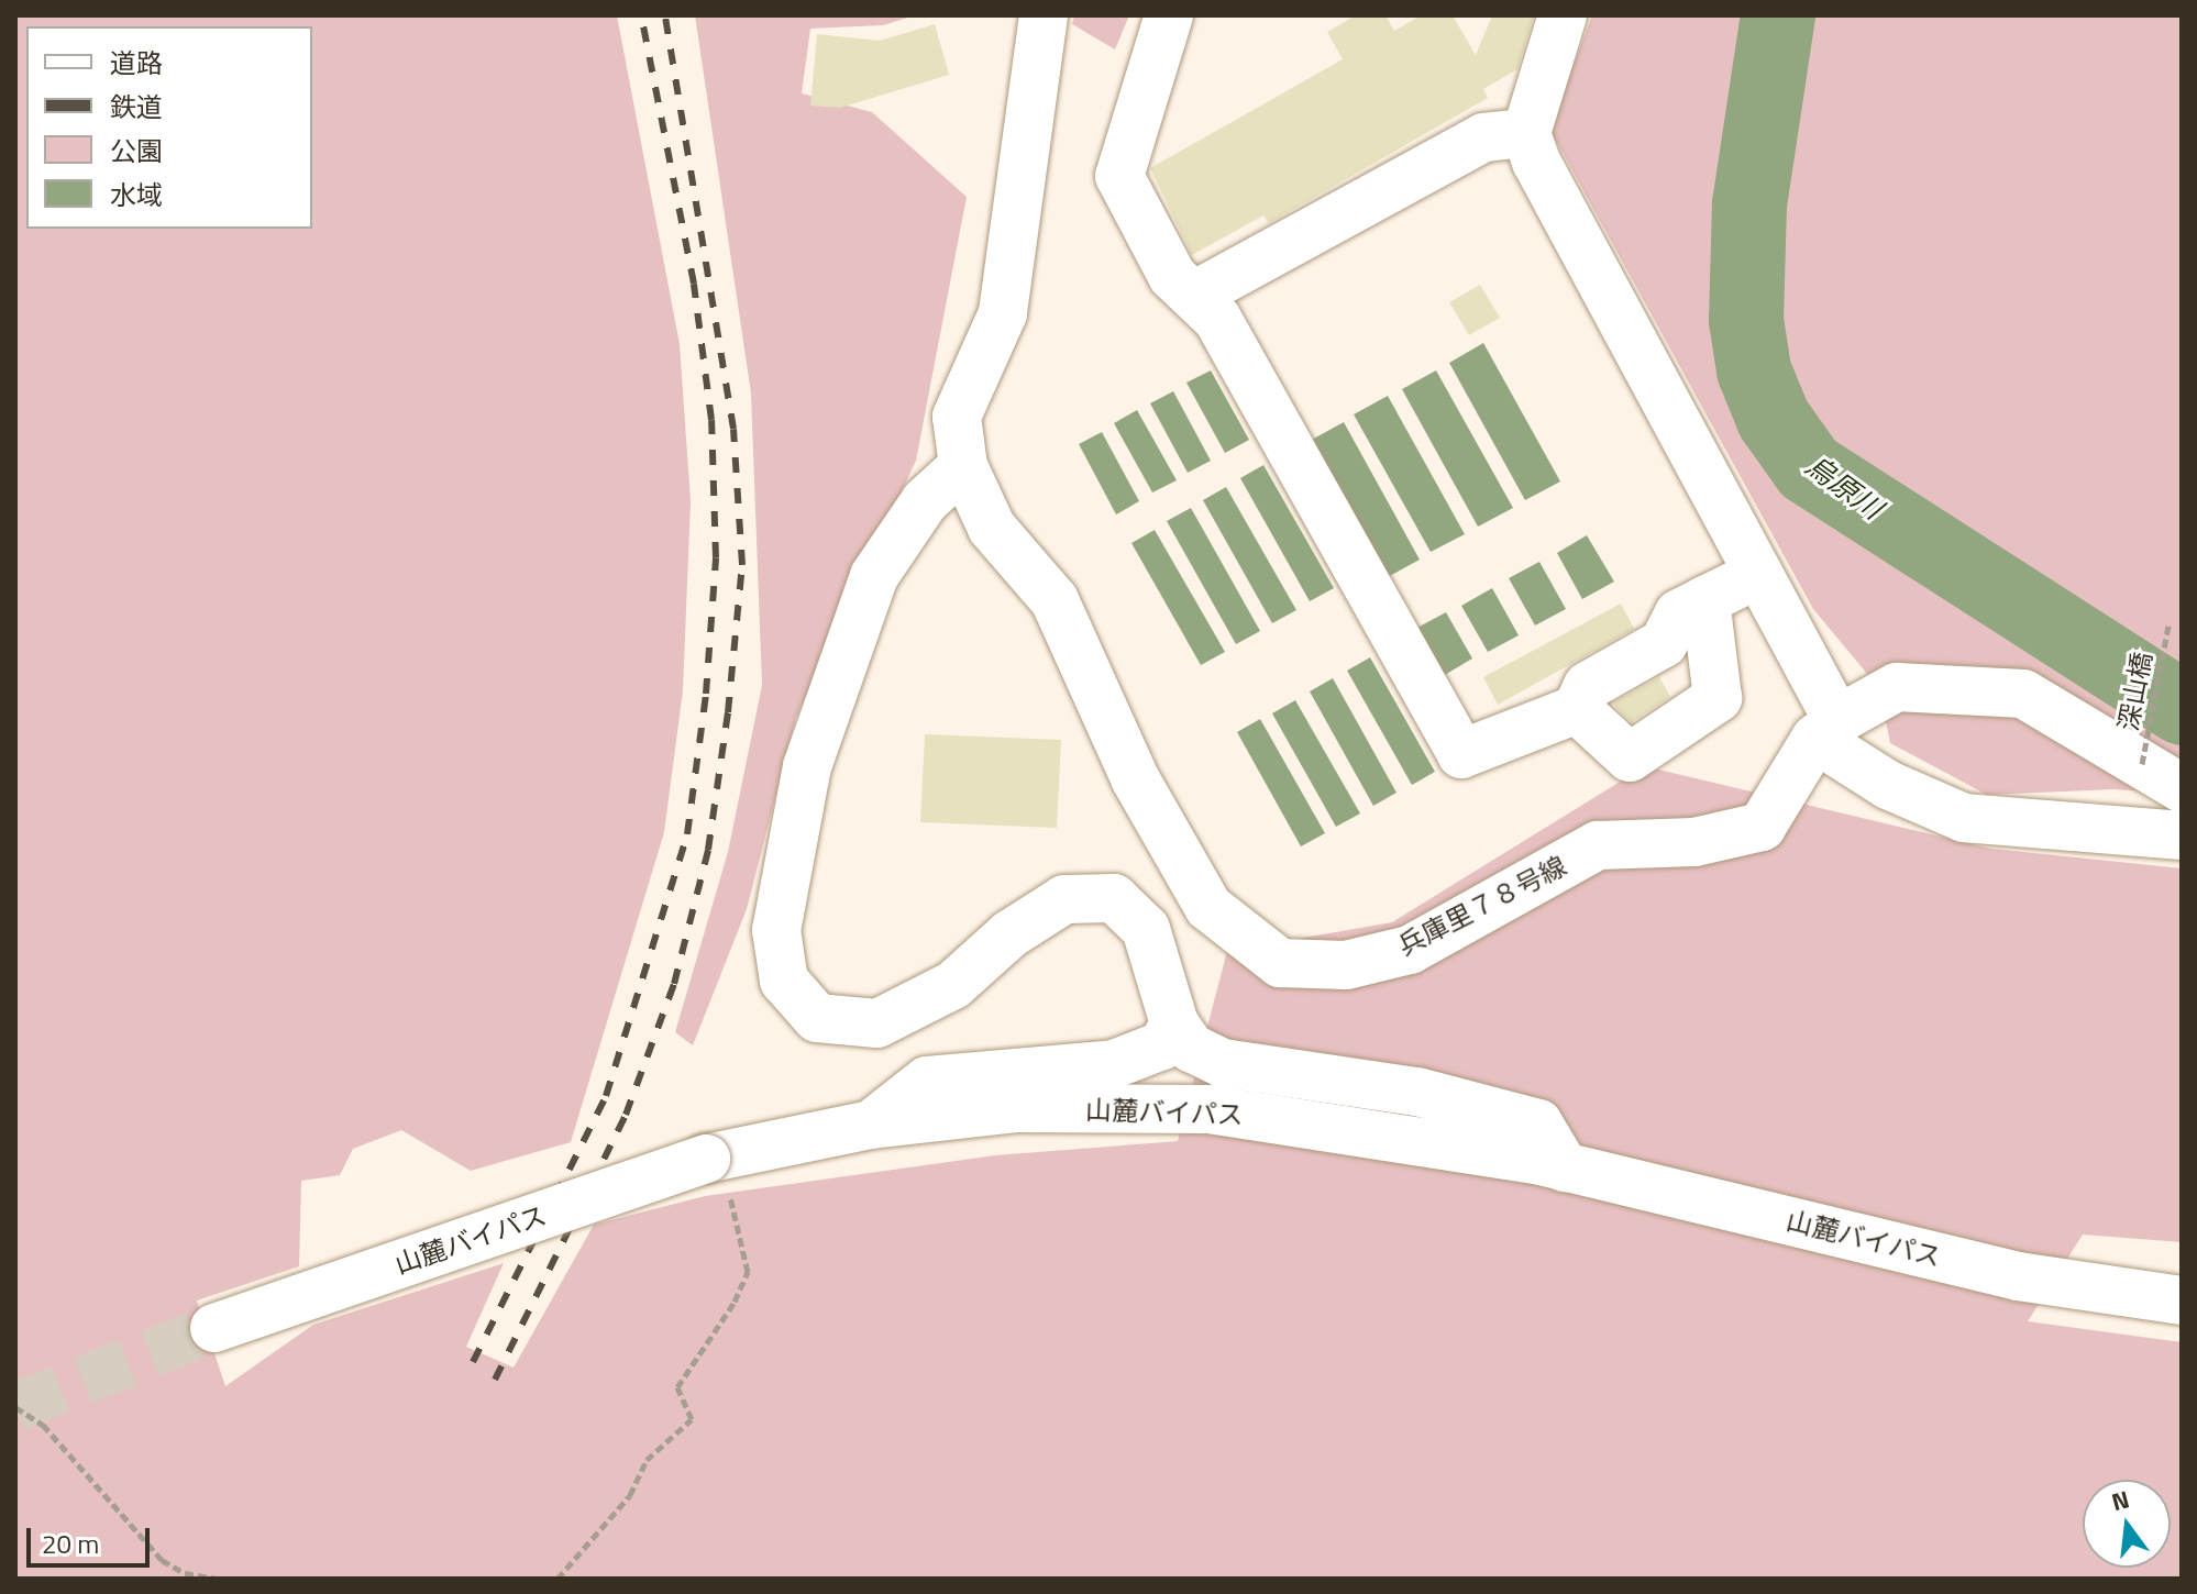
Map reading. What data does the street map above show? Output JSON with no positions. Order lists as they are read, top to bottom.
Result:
{
  "streets": {
    "street": ["兵庫里７８号線", "山麓バイパス"],
    "path": ["深山橋"]
  },
  "crossings": [
    ["深山橋", "兵庫里７８号線"]
  ],
  "water": ["烏原川"],
  "legend": [
    "道路",
    "鉄道",
    "公園",
    "水域"
  ],
  "scale_bar": "20 m",
  "north": "top"
}
